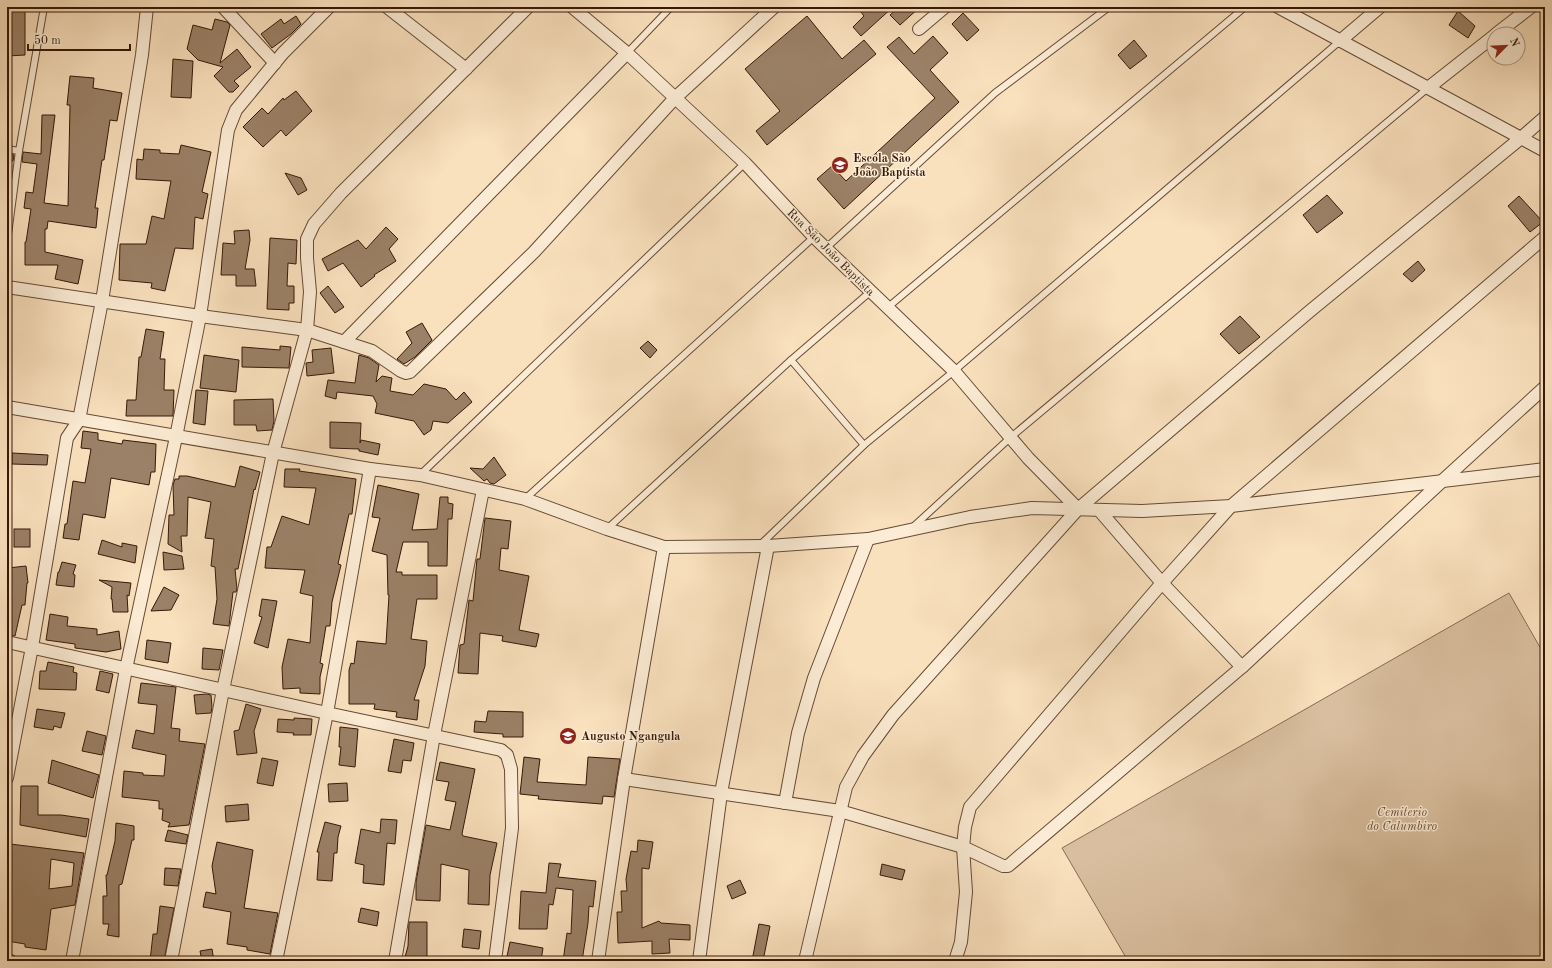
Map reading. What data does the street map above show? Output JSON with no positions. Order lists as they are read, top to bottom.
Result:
{
  "streets": {
    "street": ["Rua São João Baptista"]
  },
  "parks": ["Cemiterio do Calumbiro"],
  "places": {
    "school or university": ["Escola São João Baptista", "Augusto Ngangula"]
  },
  "scale_bar": "50 m",
  "north": "top right"
}
